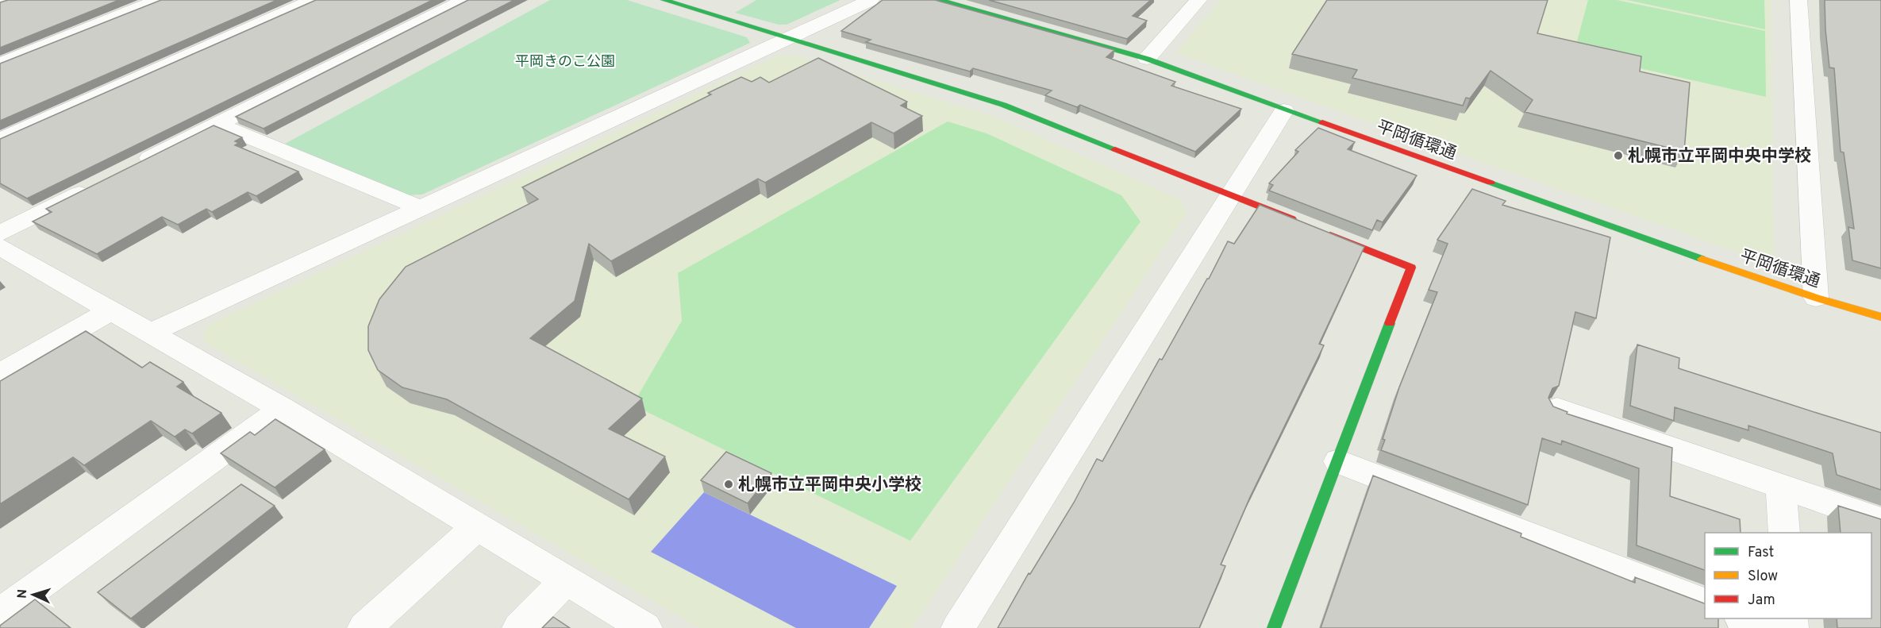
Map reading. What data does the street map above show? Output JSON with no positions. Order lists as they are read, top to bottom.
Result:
{
  "streets": {
    "street": ["平岡循環通"]
  },
  "parks": ["平岡きのこ公園"],
  "places": ["札幌市立平岡中央中学校", "札幌市立平岡中央小学校"],
  "legend": ["Fast", "Slow", "Jam"],
  "north": "left"
}
